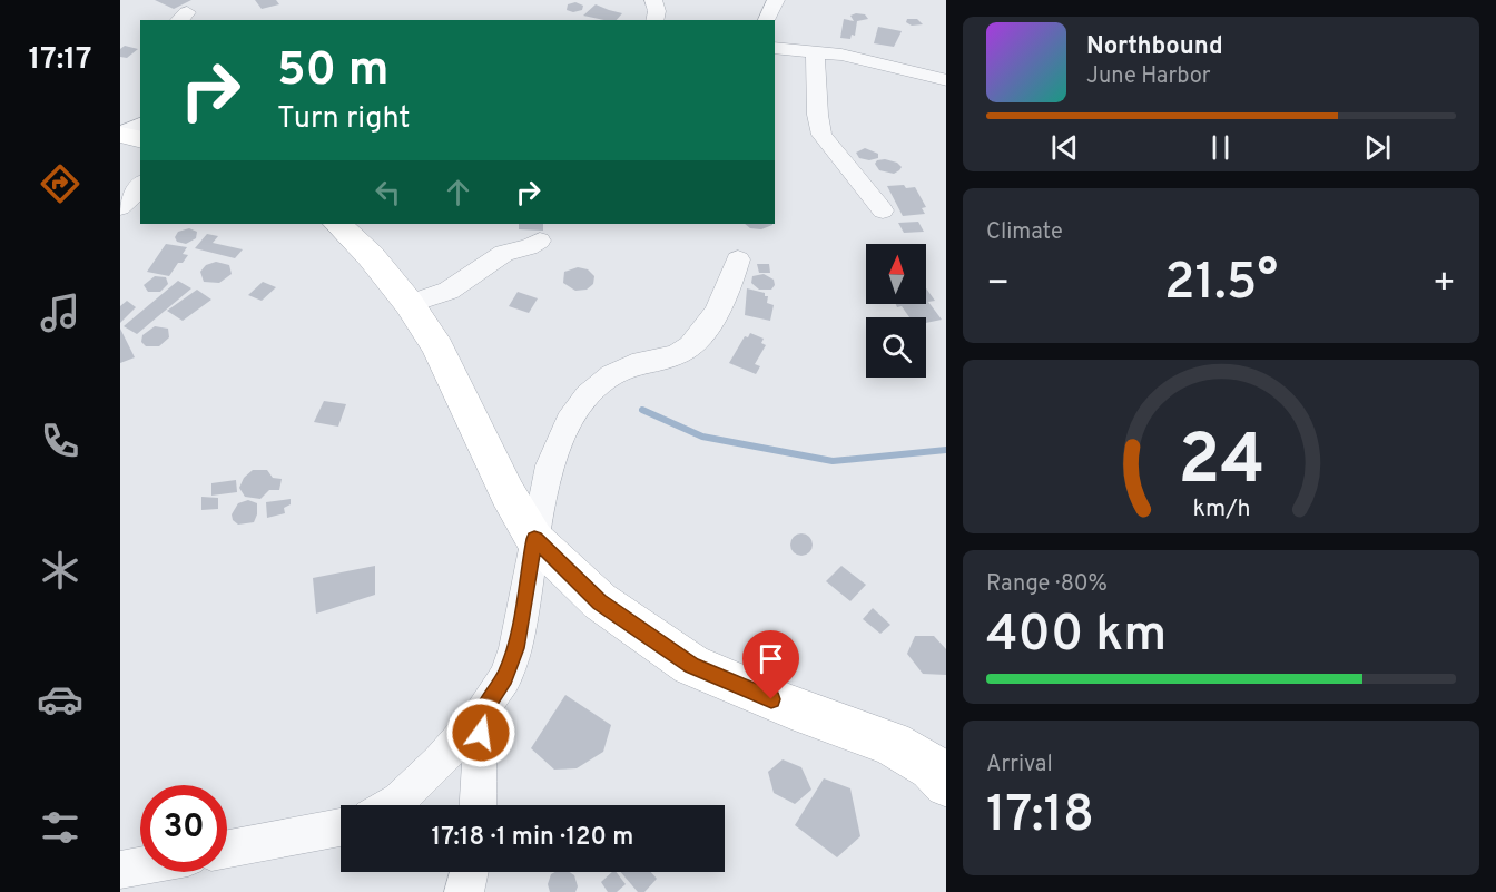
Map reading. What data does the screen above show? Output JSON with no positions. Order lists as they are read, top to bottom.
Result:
{
  "north": "top",
  "page": {
    "tabs": "17:17",
    "turn": ["50 m", "Turn right"],
    "song": ["Northbound", "June Harbor"],
    "tile": [
      "Climate",
      ["Range · 80%", "400 km"],
      ["Arrival", "17:18"]
    ],
    "heat": ["−", "21.5°", "+"],
    "limit": "30",
    "trip": "17:18 · 1 min · 120 m",
    "gauge": ["24", "km/h"]
  }
}
